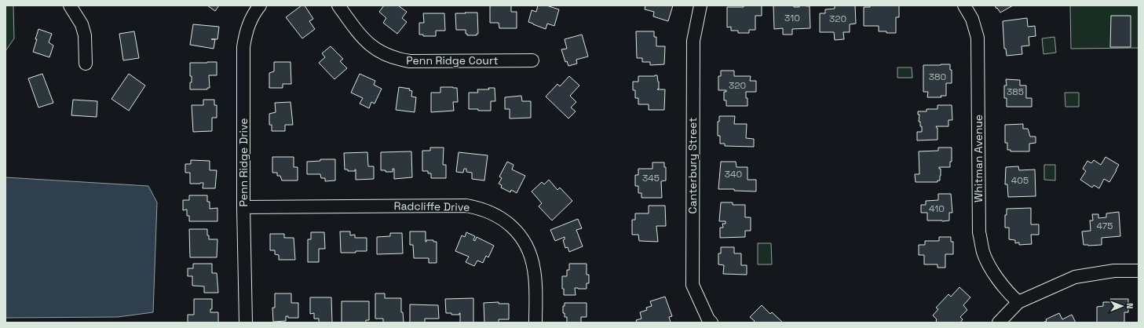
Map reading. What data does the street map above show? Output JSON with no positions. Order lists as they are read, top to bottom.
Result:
{
  "streets": {
    "street": [
      "Penn Ridge Court",
      "Whitman Avenue",
      "Penn Ridge Drive",
      "Canterbury Street",
      "Radcliffe Drive"
    ]
  },
  "crossings": [
    ["Penn Ridge Drive", "Radcliffe Drive"]
  ],
  "house_numbers": [
    "310",
    "320",
    "380",
    "320",
    "385",
    "340",
    "345",
    "405",
    "410",
    "475"
  ],
  "north": "right"
}
